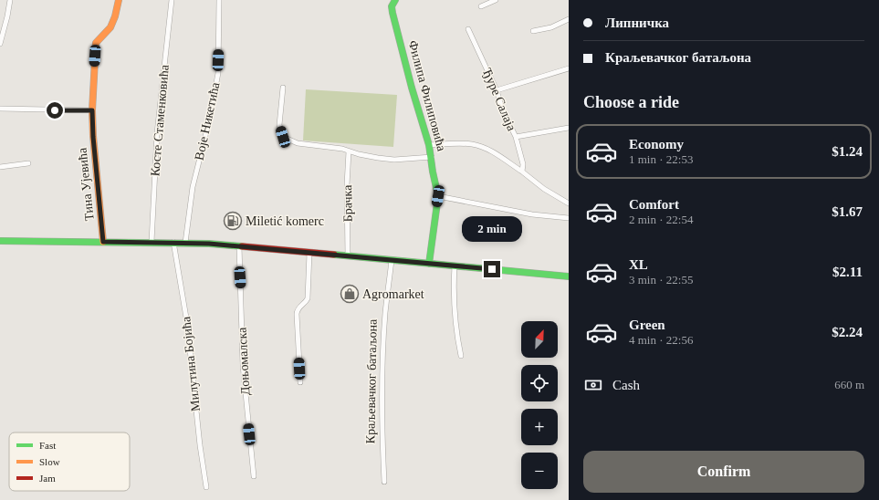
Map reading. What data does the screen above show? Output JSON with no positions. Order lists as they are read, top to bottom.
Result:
{
  "streets": {
    "main road": ["Филипа Филиповића", "Тина Ујевића"],
    "street": [
      "Ђуре Салаја",
      "Косте Стаменковића",
      "Воје Никетића",
      "Брачка",
      "Доњомалска",
      "Милутина Бојића",
      "Краљевачког батаљона"
    ]
  },
  "places": {
    "fuel station": ["Miletić komerc"],
    "shop": ["Agromarket"]
  },
  "legend": ["Fast", "Slow", "Jam"],
  "north": "top right",
  "page": {
    "banner": ["Липничка", "Краљевачког батаљона"],
    "heading": "Choose a ride",
    "list": [
      {
        "name": "Economy",
        "note": "1 min · 22:53",
        "value": "$1.24"
      },
      {
        "name": "Comfort",
        "note": "2 min · 22:54",
        "value": "$1.67"
      },
      {
        "name": "XL",
        "note": "3 min · 22:55",
        "value": "$2.11"
      },
      {
        "name": "Green",
        "note": "4 min · 22:56",
        "value": "$2.24"
      }
    ],
    "bubble": "2 min",
    "map_buttons": ["+", "−"],
    "pay": ["Cash", "660 m"],
    "buttons": "Confirm"
  }
}
